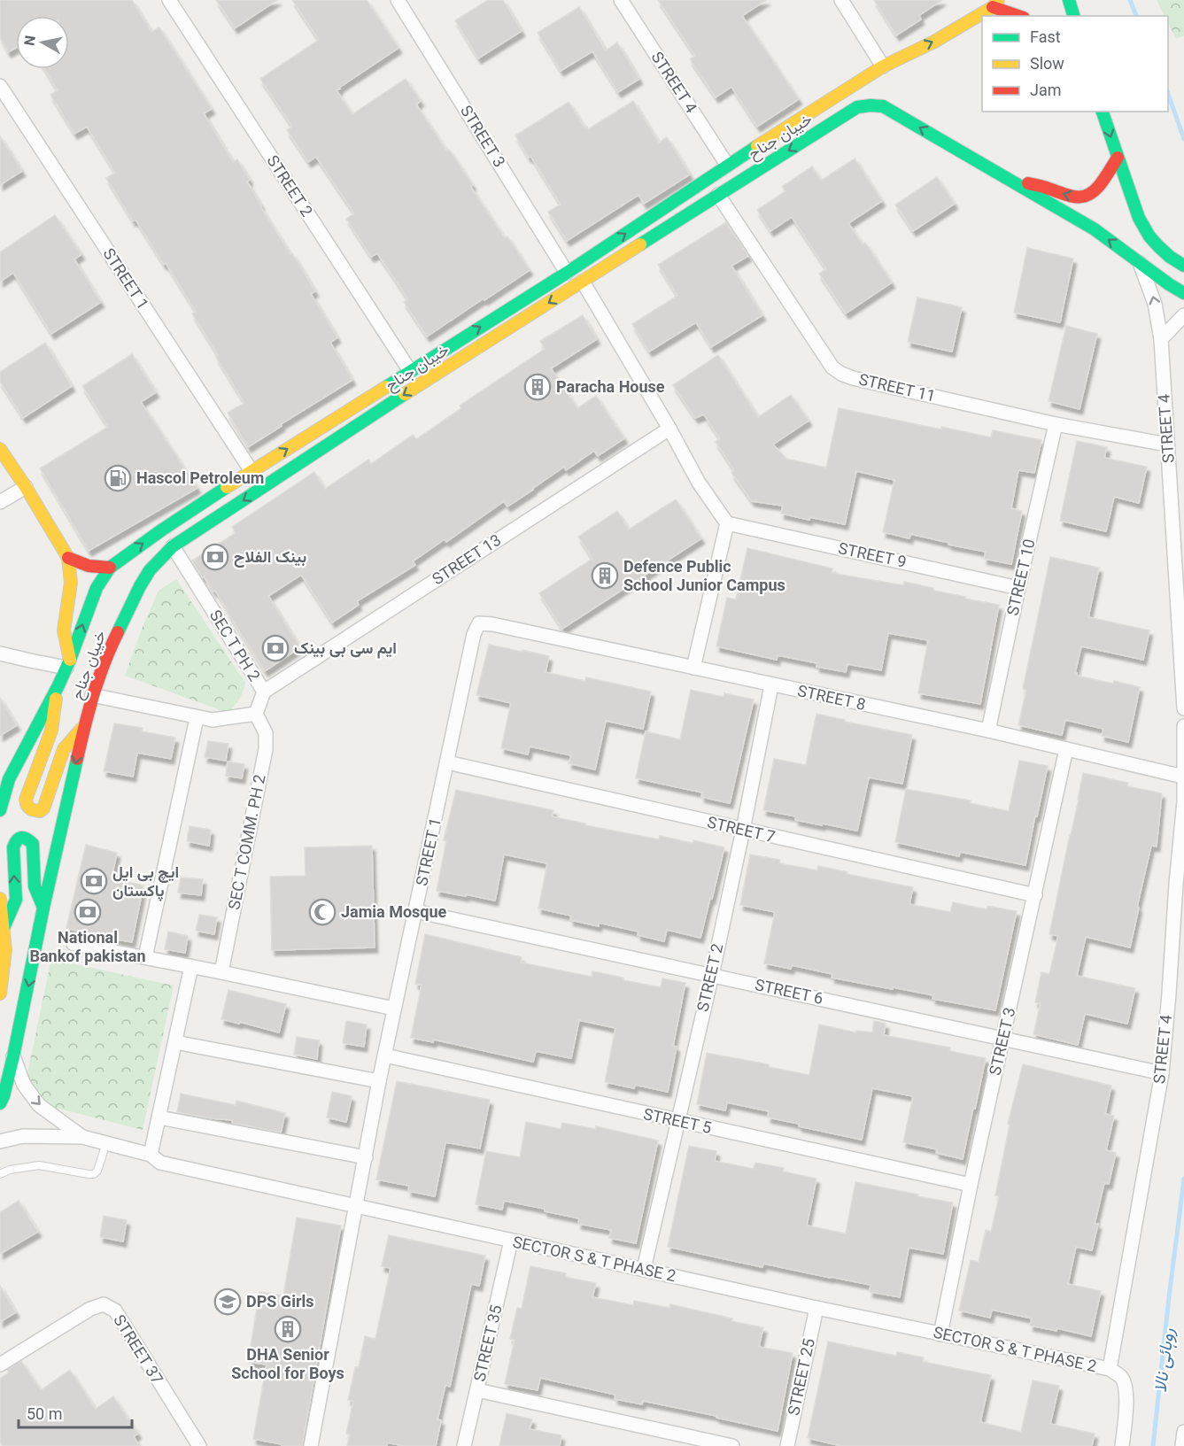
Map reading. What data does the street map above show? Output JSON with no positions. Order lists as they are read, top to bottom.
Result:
{
  "streets": {
    "main road": ["خیبان جناح"],
    "street": [
      "STREET 4",
      "STREET 3",
      "STREET 2",
      "STREET 1",
      "STREET 11",
      "STREET 9",
      "STREET 13",
      "STREET 10",
      "SEC T PH 2",
      "STREET 8",
      "STREET 7",
      "SEC T COMM. PH 2",
      "STREET 6",
      "STREET 5",
      "SECTOR S & T PHASE 2",
      "STREET 35",
      "STREET 37",
      "STREET 25"
    ]
  },
  "crossings": [
    ["STREET 4", "خیبان جناح"],
    ["STREET 4", "STREET 11"],
    ["STREET 4", "STREET 8"],
    ["STREET 4", "STREET 6"],
    ["STREET 4", "SECTOR S & T PHASE 2"],
    ["STREET 3", "خیبان جناح"],
    ["STREET 3", "STREET 8"],
    ["STREET 3", "STREET 7"],
    ["STREET 3", "STREET 6"],
    ["STREET 3", "STREET 5"],
    ["STREET 3", "SECTOR S & T PHASE 2"],
    ["خیبان جناح", "STREET 2"],
    ["خیبان جناح", "STREET 1"],
    ["خیبان جناح", "STREET 11"],
    ["خیبان جناح", "SEC T PH 2"],
    ["خیبان جناح", "SECTOR S & T PHASE 2"],
    ["STREET 2", "STREET 8"],
    ["STREET 2", "STREET 7"],
    ["STREET 2", "STREET 6"],
    ["STREET 2", "STREET 5"],
    ["STREET 2", "SECTOR S & T PHASE 2"],
    ["STREET 1", "STREET 8"],
    ["STREET 1", "STREET 7"],
    ["STREET 1", "STREET 6"],
    ["STREET 1", "STREET 5"],
    ["STREET 1", "SECTOR S & T PHASE 2"],
    ["STREET 11", "STREET 10"],
    ["STREET 9", "STREET 10"],
    ["STREET 13", "SEC T PH 2"],
    ["STREET 10", "STREET 8"],
    ["SEC T PH 2", "SEC T COMM. PH 2"],
    ["SECTOR S & T PHASE 2", "STREET 35"],
    ["SECTOR S & T PHASE 2", "STREET 25"]
  ],
  "water": ["روہائی نالا"],
  "places": {
    "building": ["Paracha House", "Defence Public School Junior Campus", "DHA Senior School for Boys"],
    "fuel station": ["Hascol Petroleum"],
    "bank": [
      "بینک الفلاح",
      "ایم سی بی بینک",
      "ایچ بی ایل پاکستان",
      "National Bankof pakistan"
    ],
    "mosque": ["Jamia Mosque"],
    "school or university": ["DPS Girls"]
  },
  "legend": ["Fast", "Slow", "Jam"],
  "scale_bar": "50 m",
  "north": "left"
}
